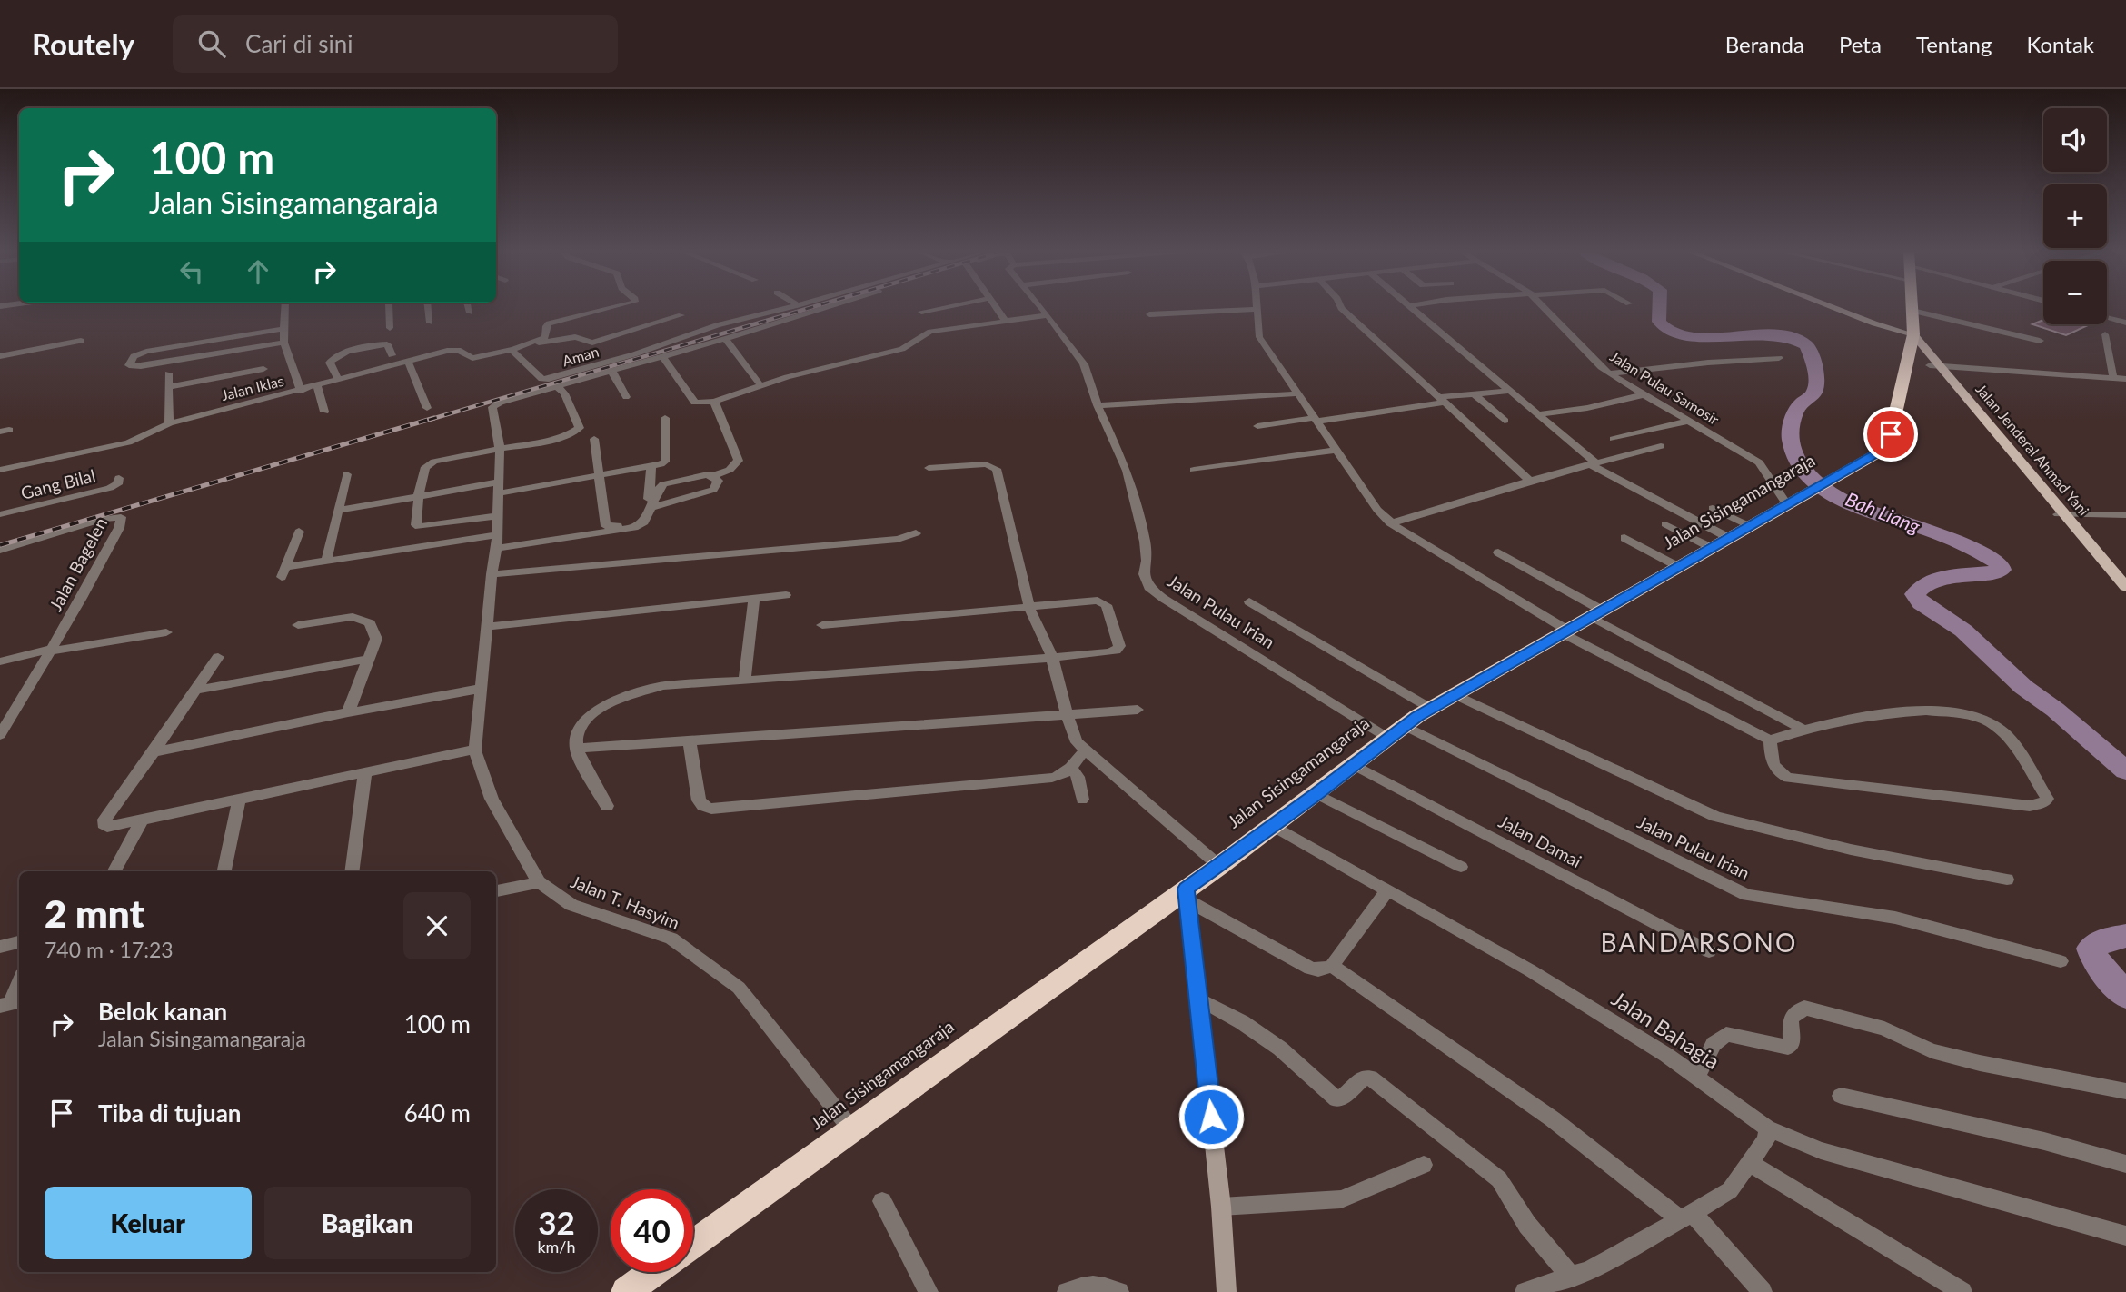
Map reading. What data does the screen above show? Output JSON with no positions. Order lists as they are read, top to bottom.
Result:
{
  "streets": {
    "highway": ["Jalan Sisingamangaraja"],
    "main road": ["Jalan Jenderal Ahmad Yani"],
    "street": [
      "Aman",
      "Jalan Iklas",
      "Jalan Pulau Samosir",
      "Gang Bilal",
      "Jalan Bagelen",
      "Jalan Pulau Irian",
      "Jalan Damai",
      "Jalan T. Hasyim",
      "Jalan Bahagia"
    ]
  },
  "crossings": [
    ["Aman", "Jalan T. Hasyim"],
    ["Jalan Pulau Samosir", "Jalan Sisingamangaraja"],
    ["Jalan Jenderal Ahmad Yani", "Jalan Sisingamangaraja"],
    ["Jalan Sisingamangaraja", "Jalan Pulau Irian"],
    ["Jalan Sisingamangaraja", "Jalan Damai"],
    ["Jalan Sisingamangaraja", "Jalan T. Hasyim"],
    ["Jalan Sisingamangaraja", "Jalan Bahagia"]
  ],
  "districts": ["BANDARSONO"],
  "water": ["Bah Liang"],
  "page": {
    "header": "Routely",
    "search": "Cari di sini",
    "nav": [
      "Beranda",
      "Peta",
      "Tentang",
      "Kontak"
    ],
    "map_buttons": ["+", "−"],
    "turn": ["100 m", "Jalan Sisingamangaraja"],
    "heading": ["2 mnt", "740 m · 17:23"],
    "list": [
      {
        "name": "Belok kanan",
        "note": "Jalan Sisingamangaraja",
        "value": "100 m"
      },
      {
        "name": "Tiba di tujuan",
        "value": "640 m"
      }
    ],
    "buttons": ["Keluar", "Bagikan"],
    "speed": "32 km/h",
    "limit": "40"
  }
}
